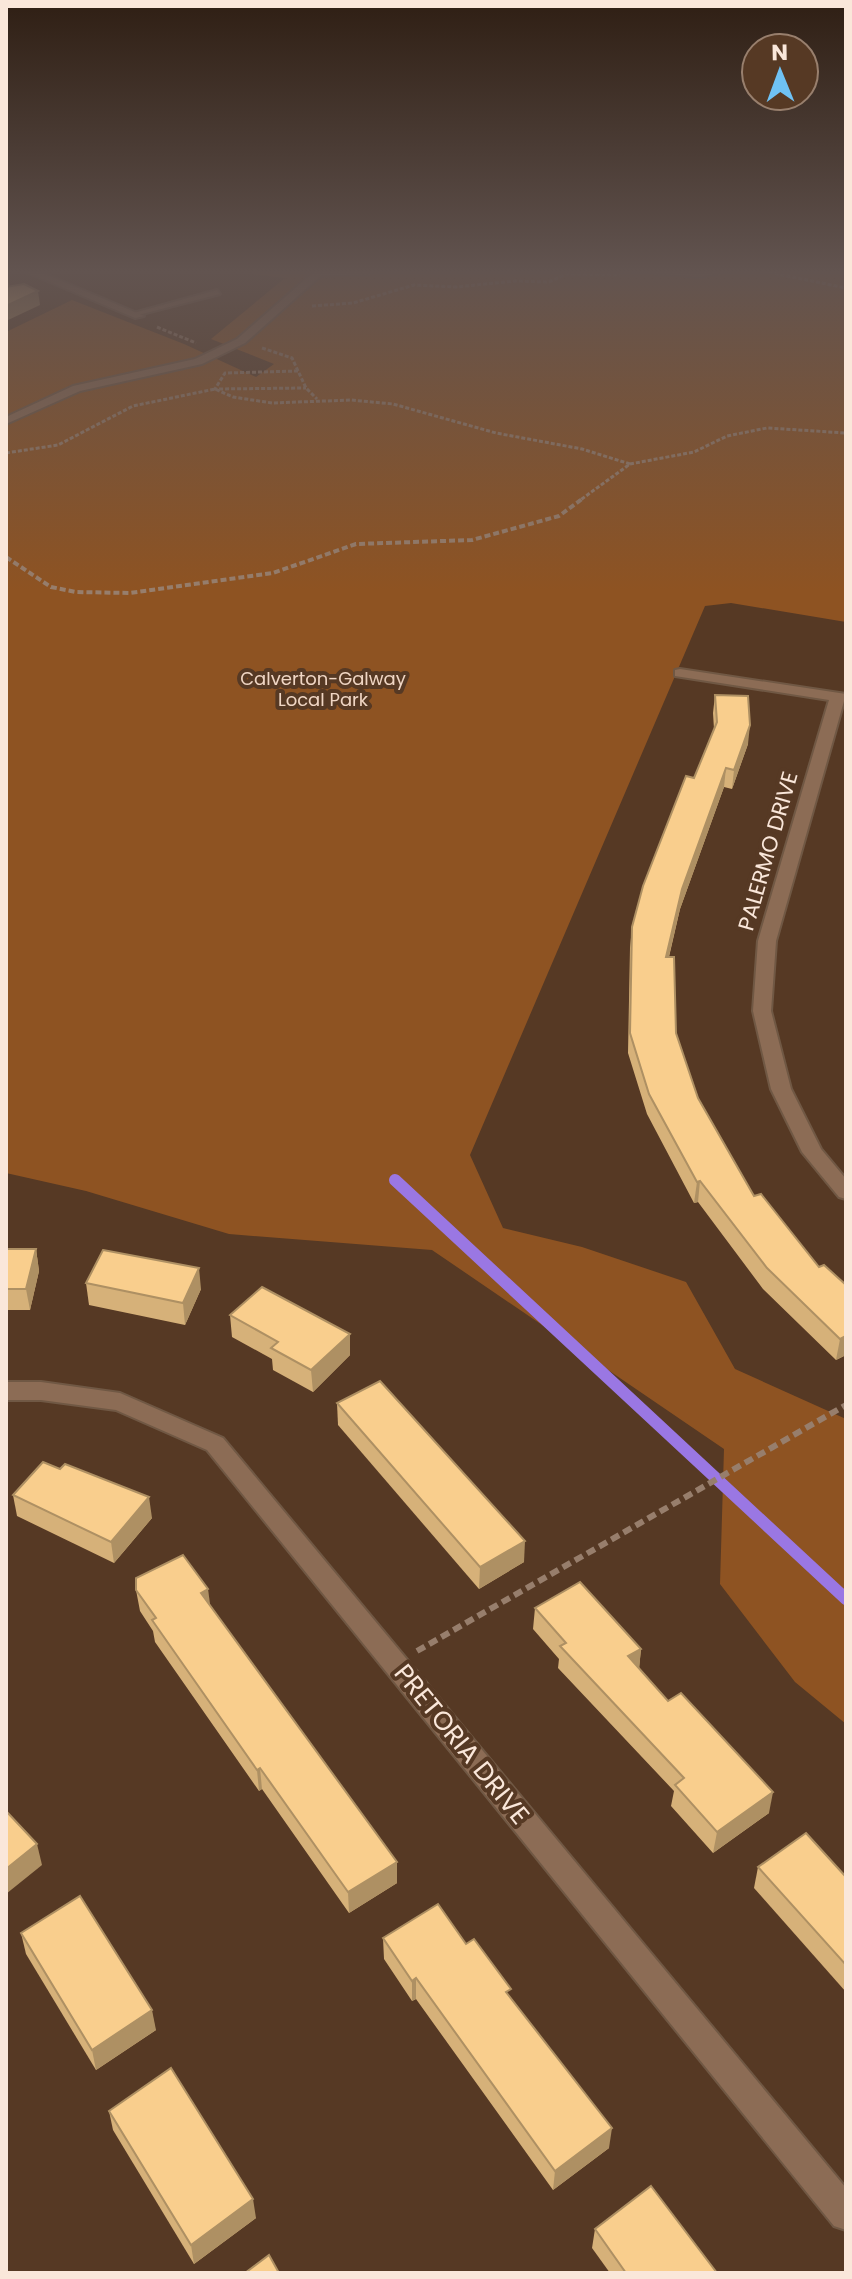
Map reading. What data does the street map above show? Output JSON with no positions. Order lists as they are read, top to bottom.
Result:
{
  "streets": {
    "street": ["PALERMO DRIVE", "PRETORIA DRIVE"]
  },
  "parks": ["Calverton-Galway Local Park"],
  "north": "top"
}
